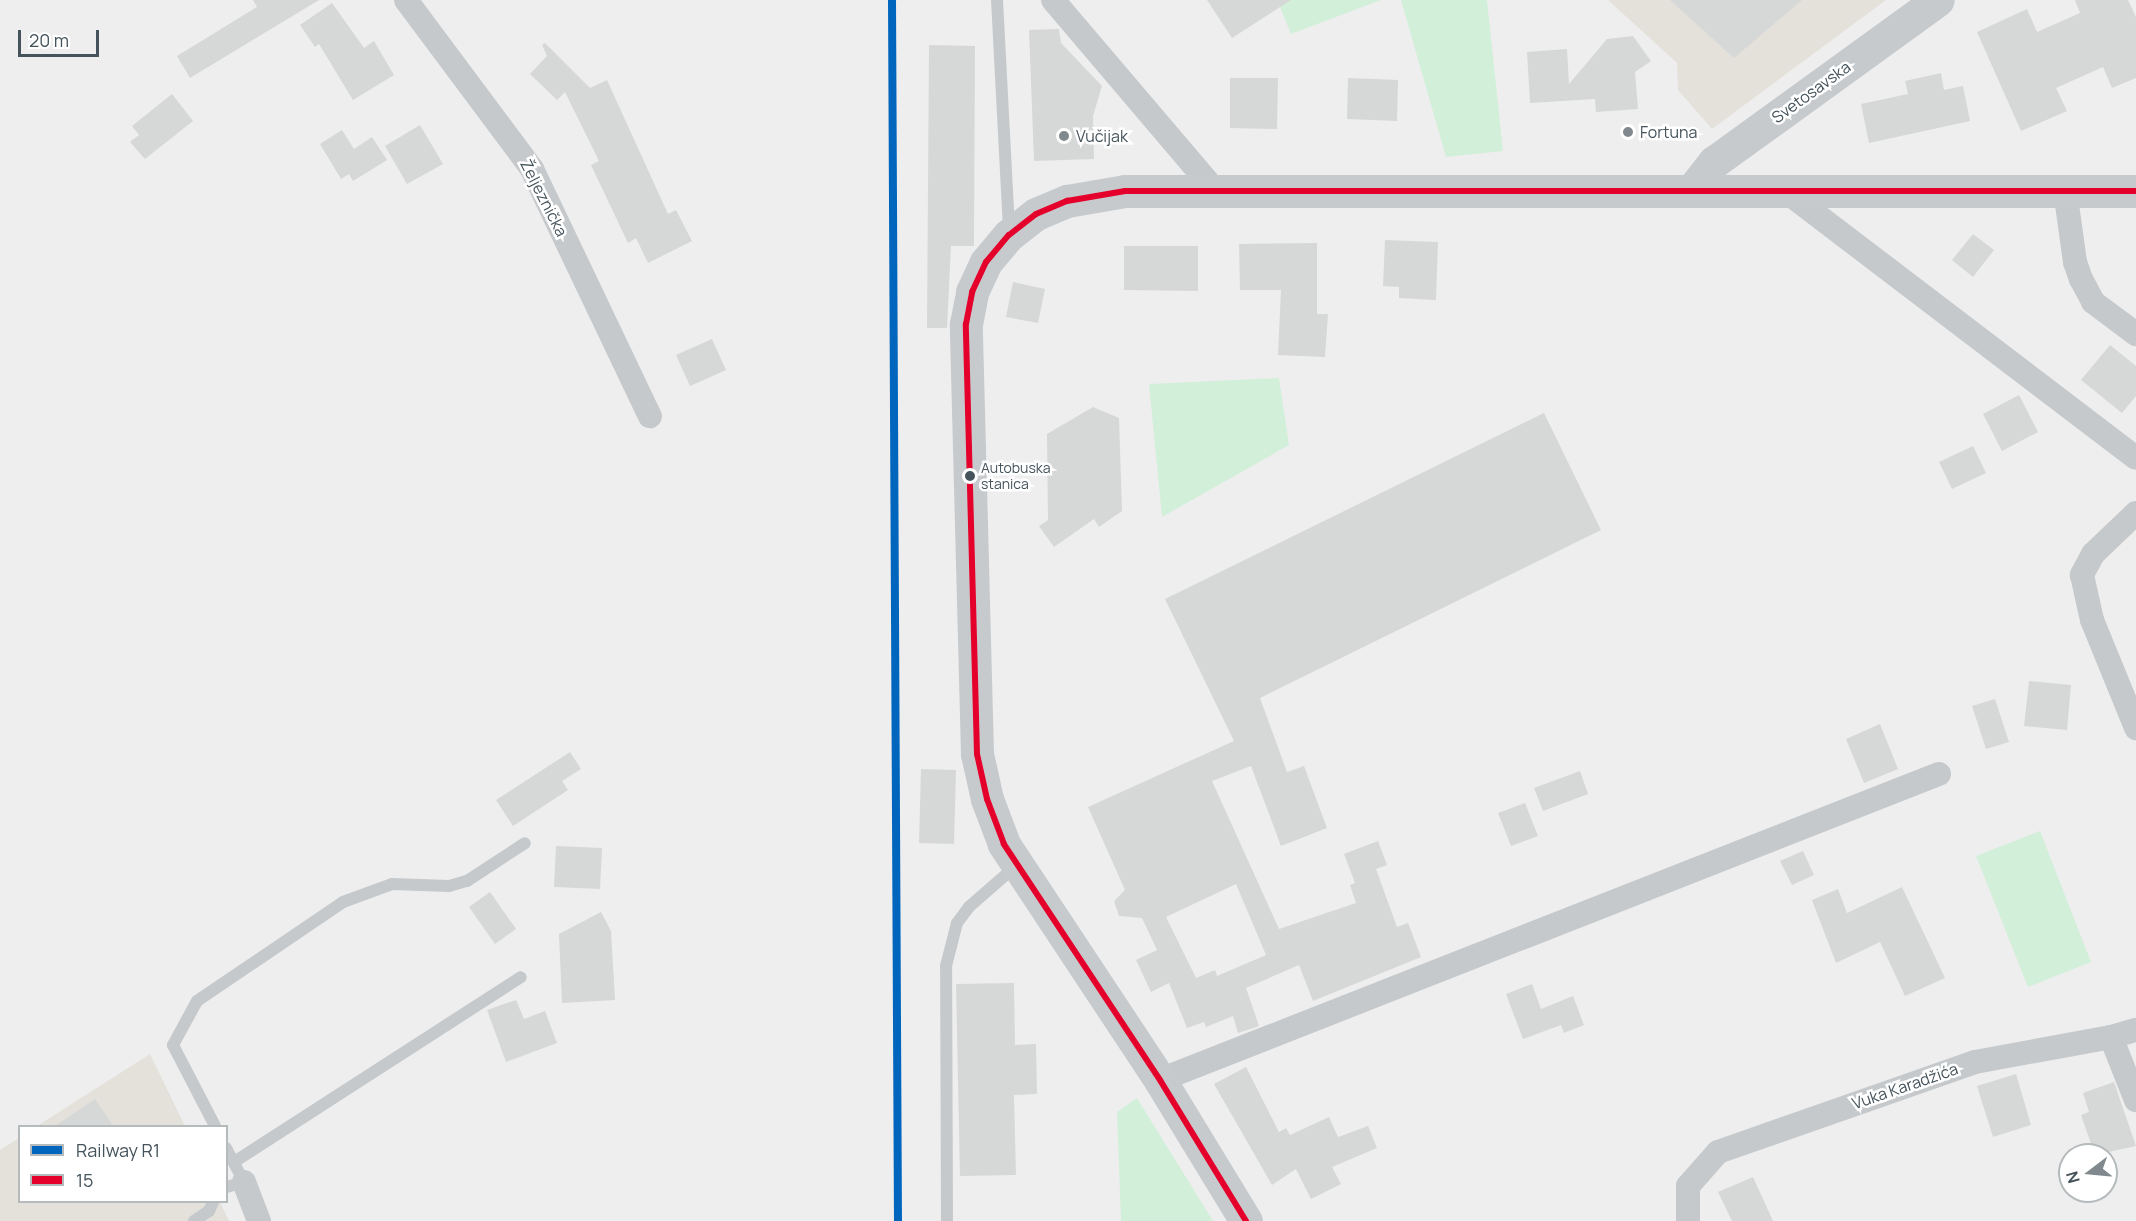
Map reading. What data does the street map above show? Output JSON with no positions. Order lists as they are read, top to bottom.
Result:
{
  "streets": {
    "street": ["Svetosavska", "Željeznička", "Vuka Karadžića"]
  },
  "places": ["Fortuna", "Vučijak", "Autobuska stanica"],
  "lines": ["rail line R1", "transit line 15"],
  "legend": ["Railway R1", "15"],
  "scale_bar": "20 m",
  "north": "left"
}
